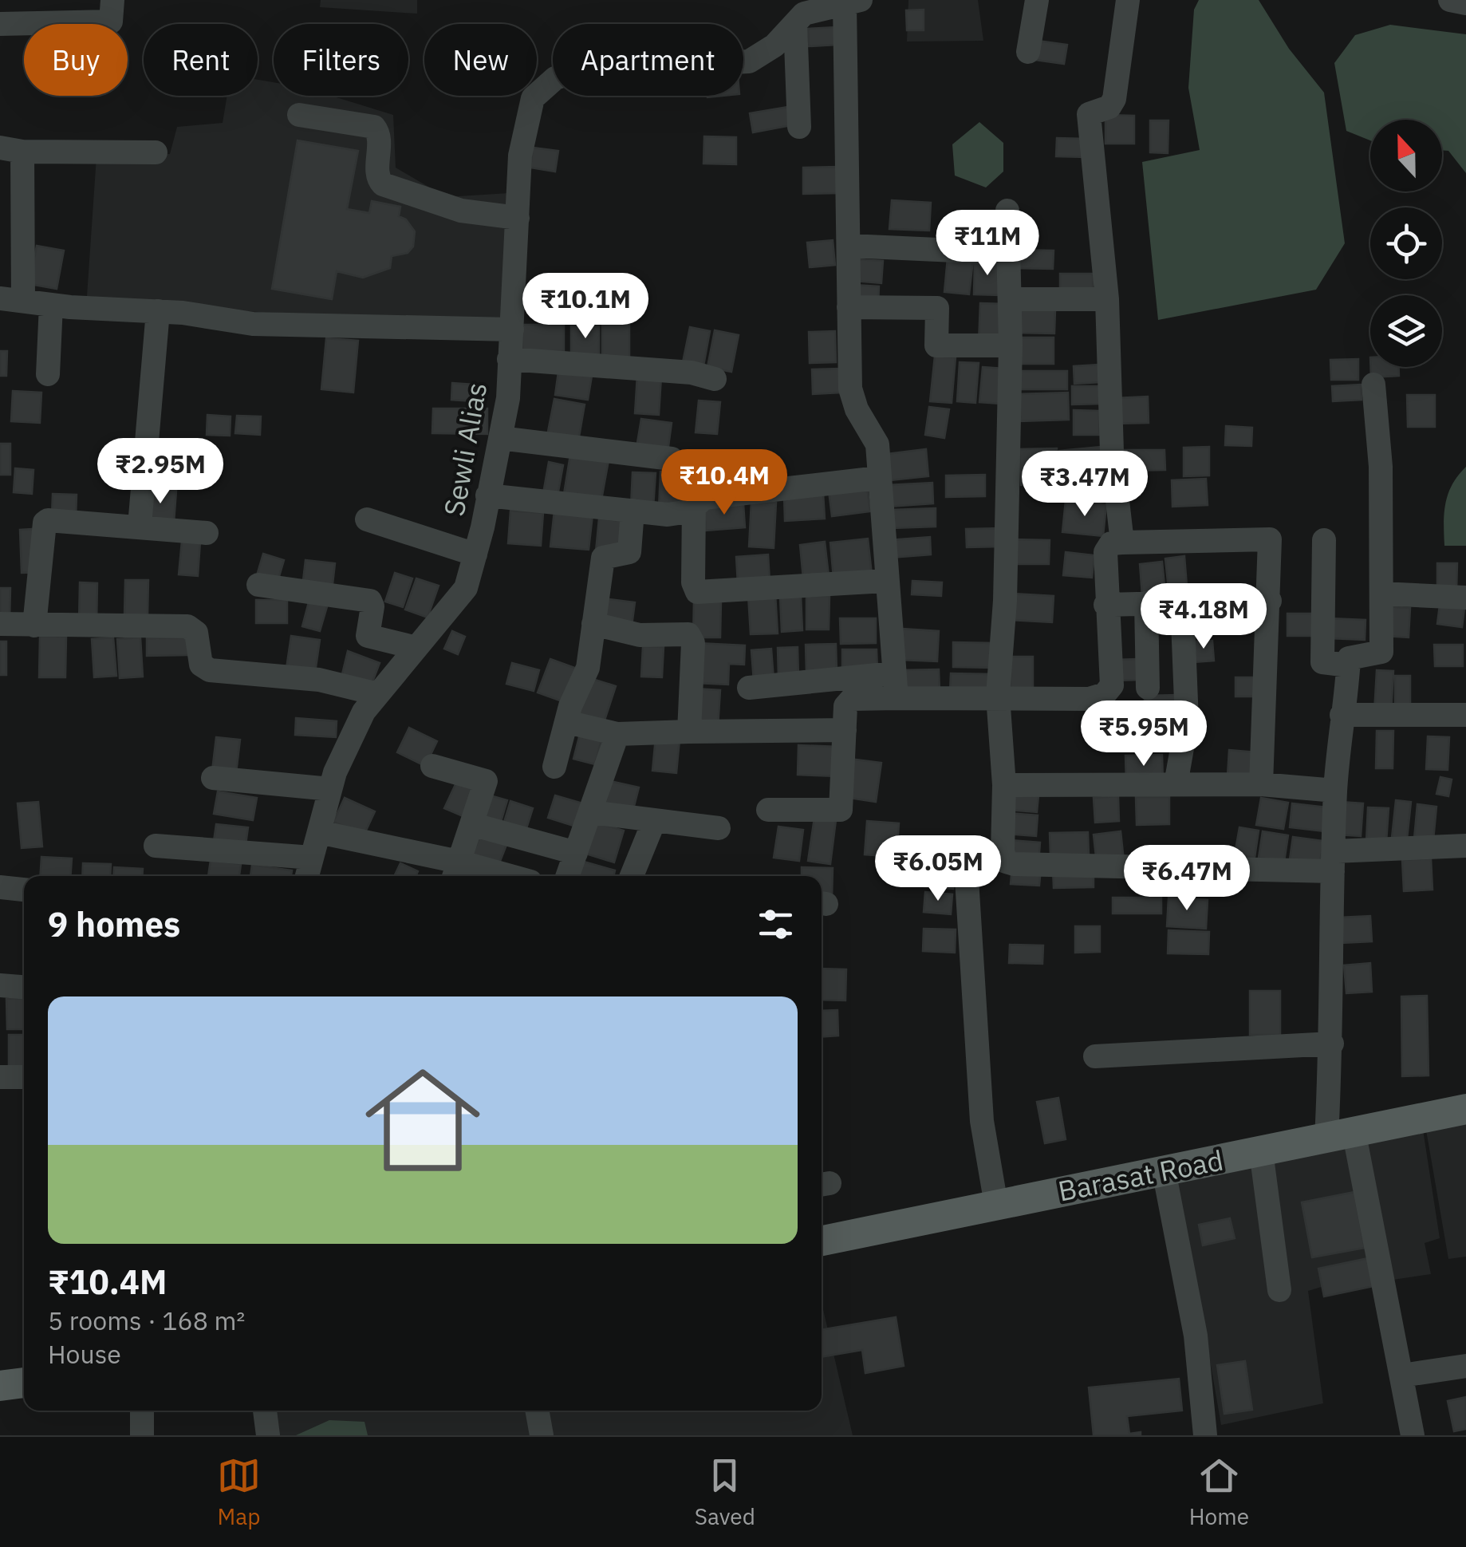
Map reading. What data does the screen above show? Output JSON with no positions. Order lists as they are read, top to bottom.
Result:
{
  "streets": {
    "main road": ["Barasat Road"],
    "street": ["Sewli Alias"]
  },
  "north": "top",
  "page": {
    "chip": [
      "Buy",
      "Rent",
      "Filters",
      "New",
      "Apartment"
    ],
    "price": [
      "₹11M",
      "₹10.1M",
      "₹2.95M",
      "₹10.4M",
      "₹3.47M",
      "₹4.18M",
      "₹5.95M",
      "₹6.05M",
      "₹6.47M"
    ],
    "heading": "9 homes",
    "list": [
      {
        "name": "₹10.4M",
        "note": "5 rooms · 168 m² · House"
      }
    ],
    "tabs": ["Map", "Saved", "Home"]
  }
}
